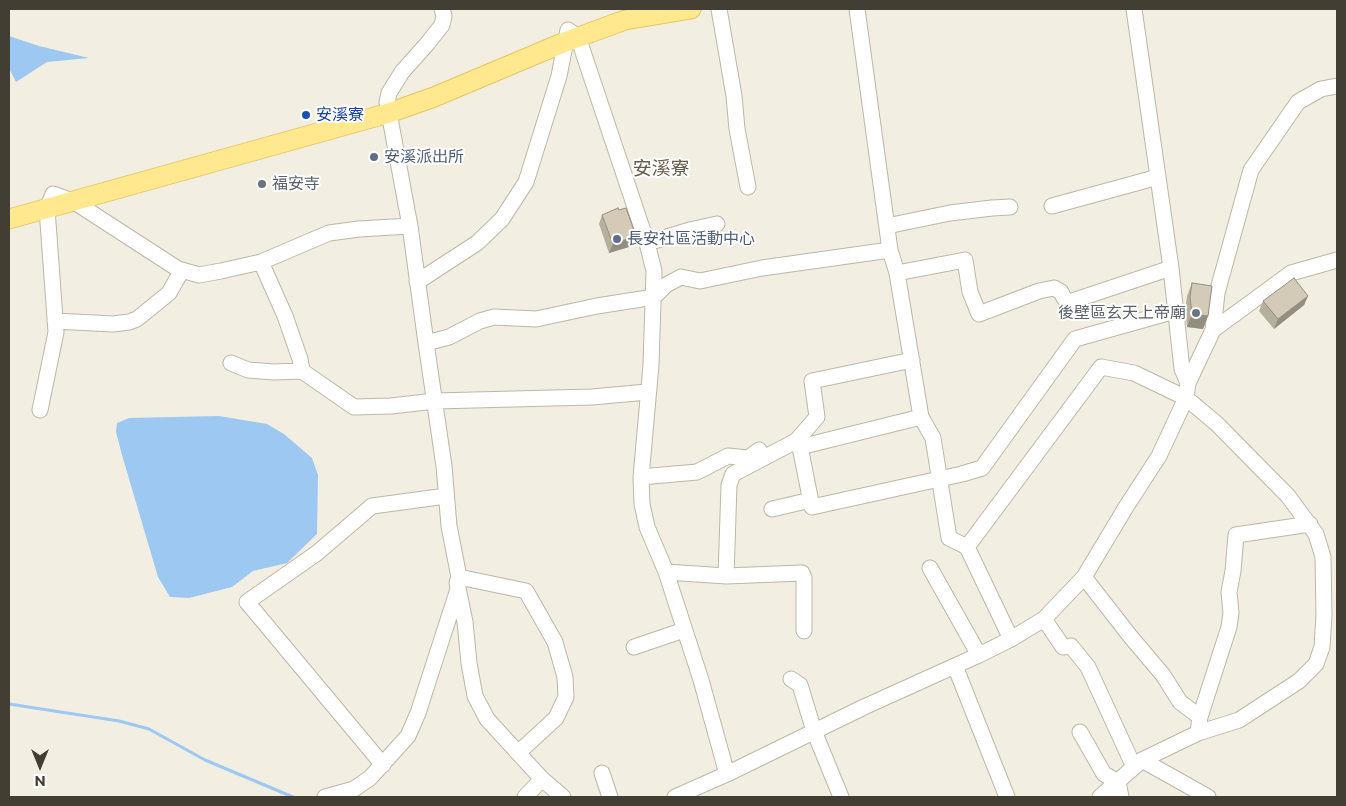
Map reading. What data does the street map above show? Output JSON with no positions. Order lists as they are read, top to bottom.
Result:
{
  "districts": ["安溪寮"],
  "places": [
    "安溪寮",
    "安溪派出所",
    "福安寺",
    "長安社區活動中心",
    "後壁區玄天上帝廟"
  ],
  "north": "bottom"
}
